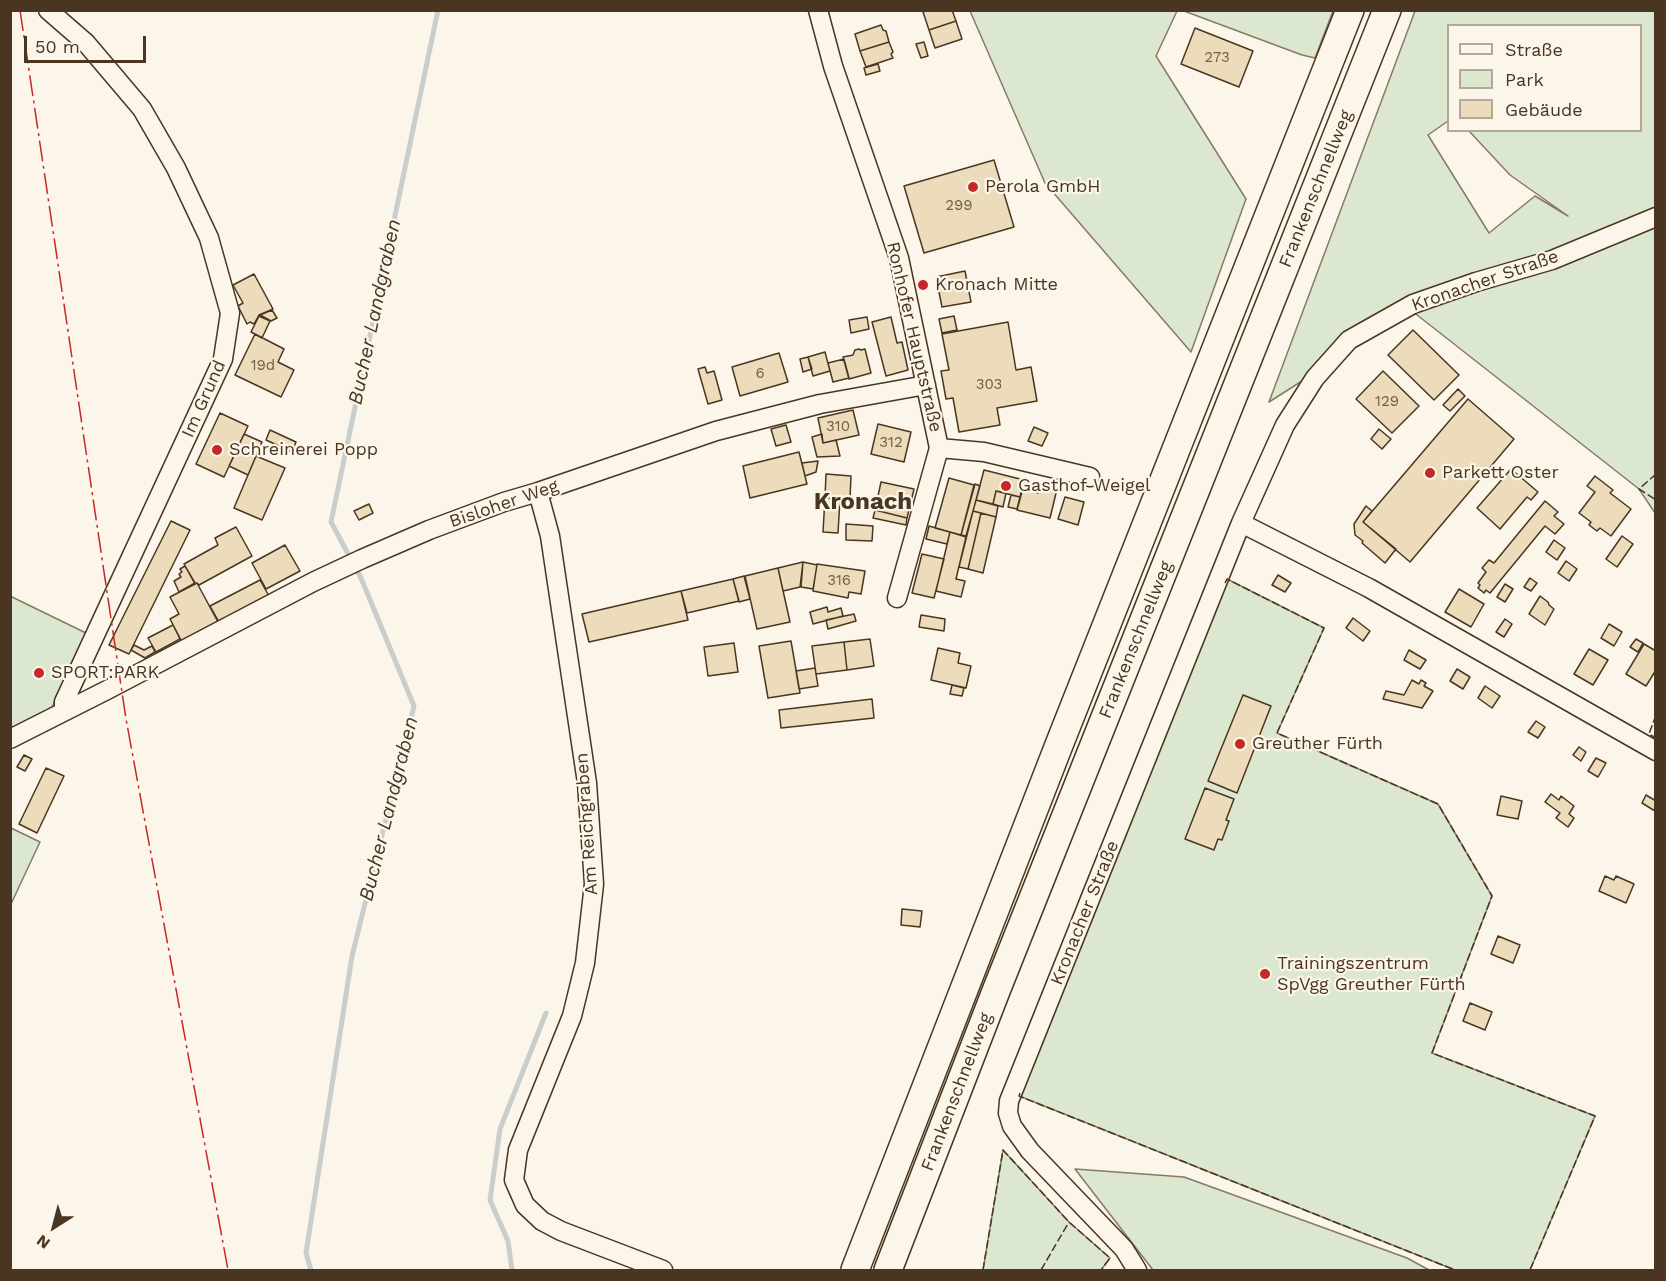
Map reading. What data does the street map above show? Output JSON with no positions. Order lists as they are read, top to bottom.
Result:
{
  "streets": {
    "highway": ["Frankenschnellweg"],
    "street": [
      "Kronacher Straße",
      "Ronhofer Hauptstraße",
      "Im Grund",
      "Bisloher Weg",
      "Am Reichgraben"
    ]
  },
  "crossings": [
    ["Ronhofer Hauptstraße", "Bisloher Weg"],
    ["Im Grund", "Bisloher Weg"],
    ["Bisloher Weg", "Am Reichgraben"]
  ],
  "districts": ["Kronach"],
  "water": ["Bucher Landgraben"],
  "places": [
    "Perola GmbH",
    "Kronach Mitte",
    "Schreinerei Popp",
    "Parkett Oster",
    "Gasthof Weigel",
    "SPORT:PARK",
    "Greuther Fürth",
    "Trainingszentrum SpVgg Greuther Fürth"
  ],
  "house_numbers": [
    "273",
    "299",
    "19d",
    "6",
    "303",
    "129",
    "310",
    "312",
    "316"
  ],
  "legend": ["Straße", "Park", "Gebäude"],
  "scale_bar": "50 m",
  "north": "bottom left"
}
